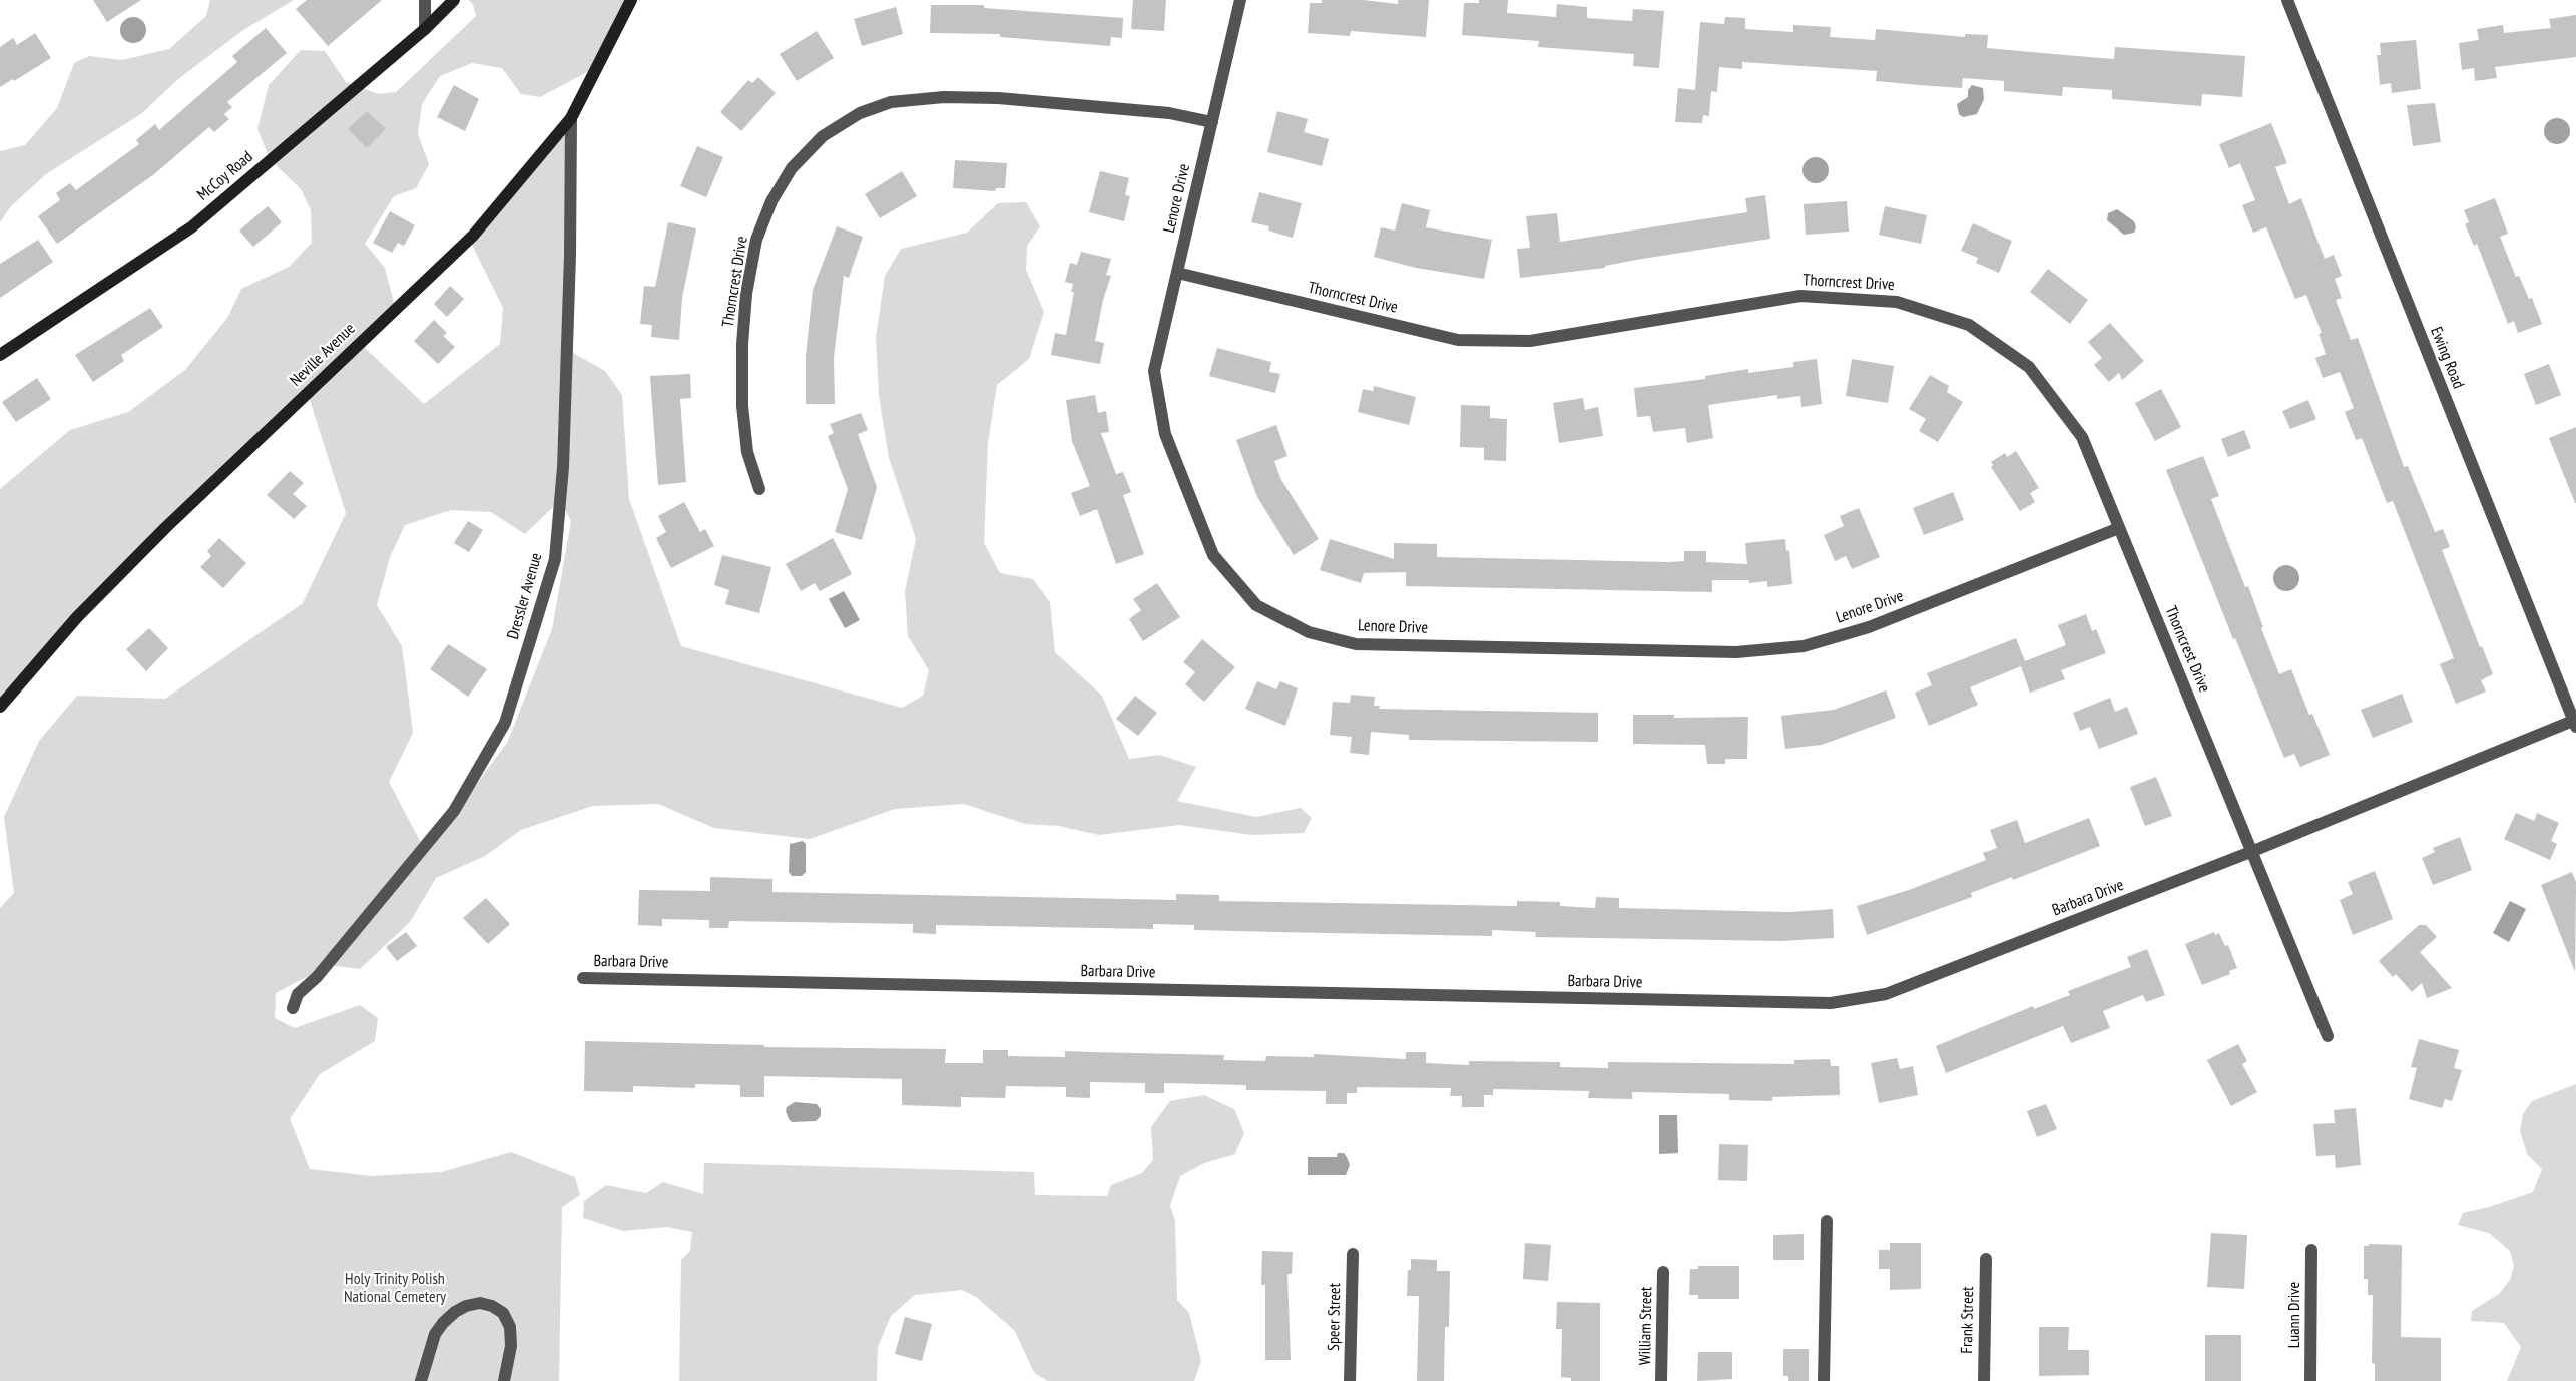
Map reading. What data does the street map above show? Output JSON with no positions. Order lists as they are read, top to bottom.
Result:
{
  "streets": {
    "street": [
      "McCoy Road",
      "Lenore Drive",
      "Thorncrest Drive",
      "Neville Avenue",
      "Ewing Road",
      "Dressler Avenue",
      "Barbara Drive",
      "Luann Drive",
      "Speer Street",
      "Frank Street",
      "William Street"
    ]
  },
  "crossings": [
    ["Lenore Drive", "Thorncrest Drive"],
    ["Thorncrest Drive", "Barbara Drive"],
    ["Neville Avenue", "Dressler Avenue"],
    ["Ewing Road", "Barbara Drive"]
  ],
  "parks": ["Holy Trinity Polish National Cemetery"]
}
